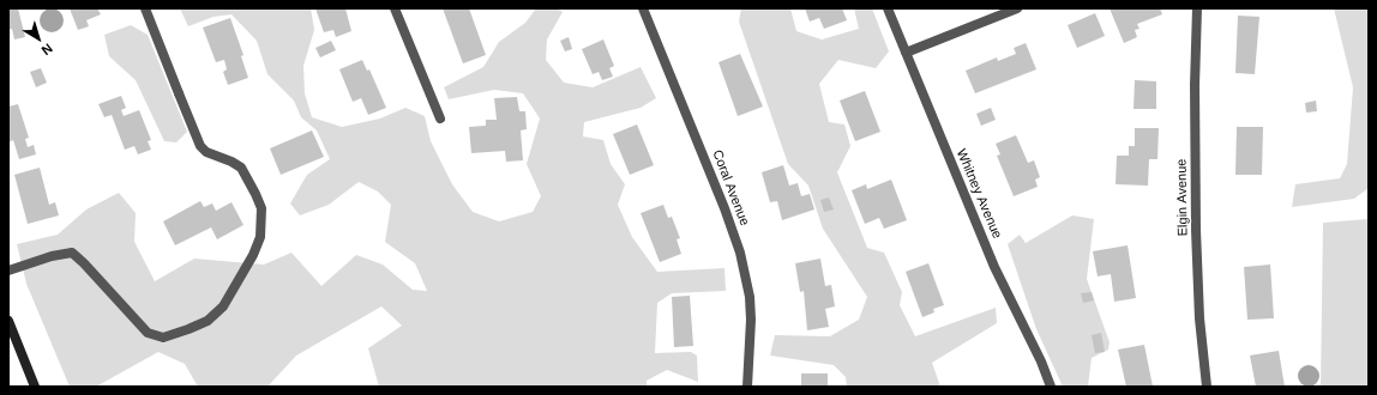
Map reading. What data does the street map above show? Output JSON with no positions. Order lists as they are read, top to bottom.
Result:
{
  "streets": {
    "street": ["Coral Avenue", "Whitney Avenue", "Elgin Avenue"]
  },
  "north": "bottom right"
}
